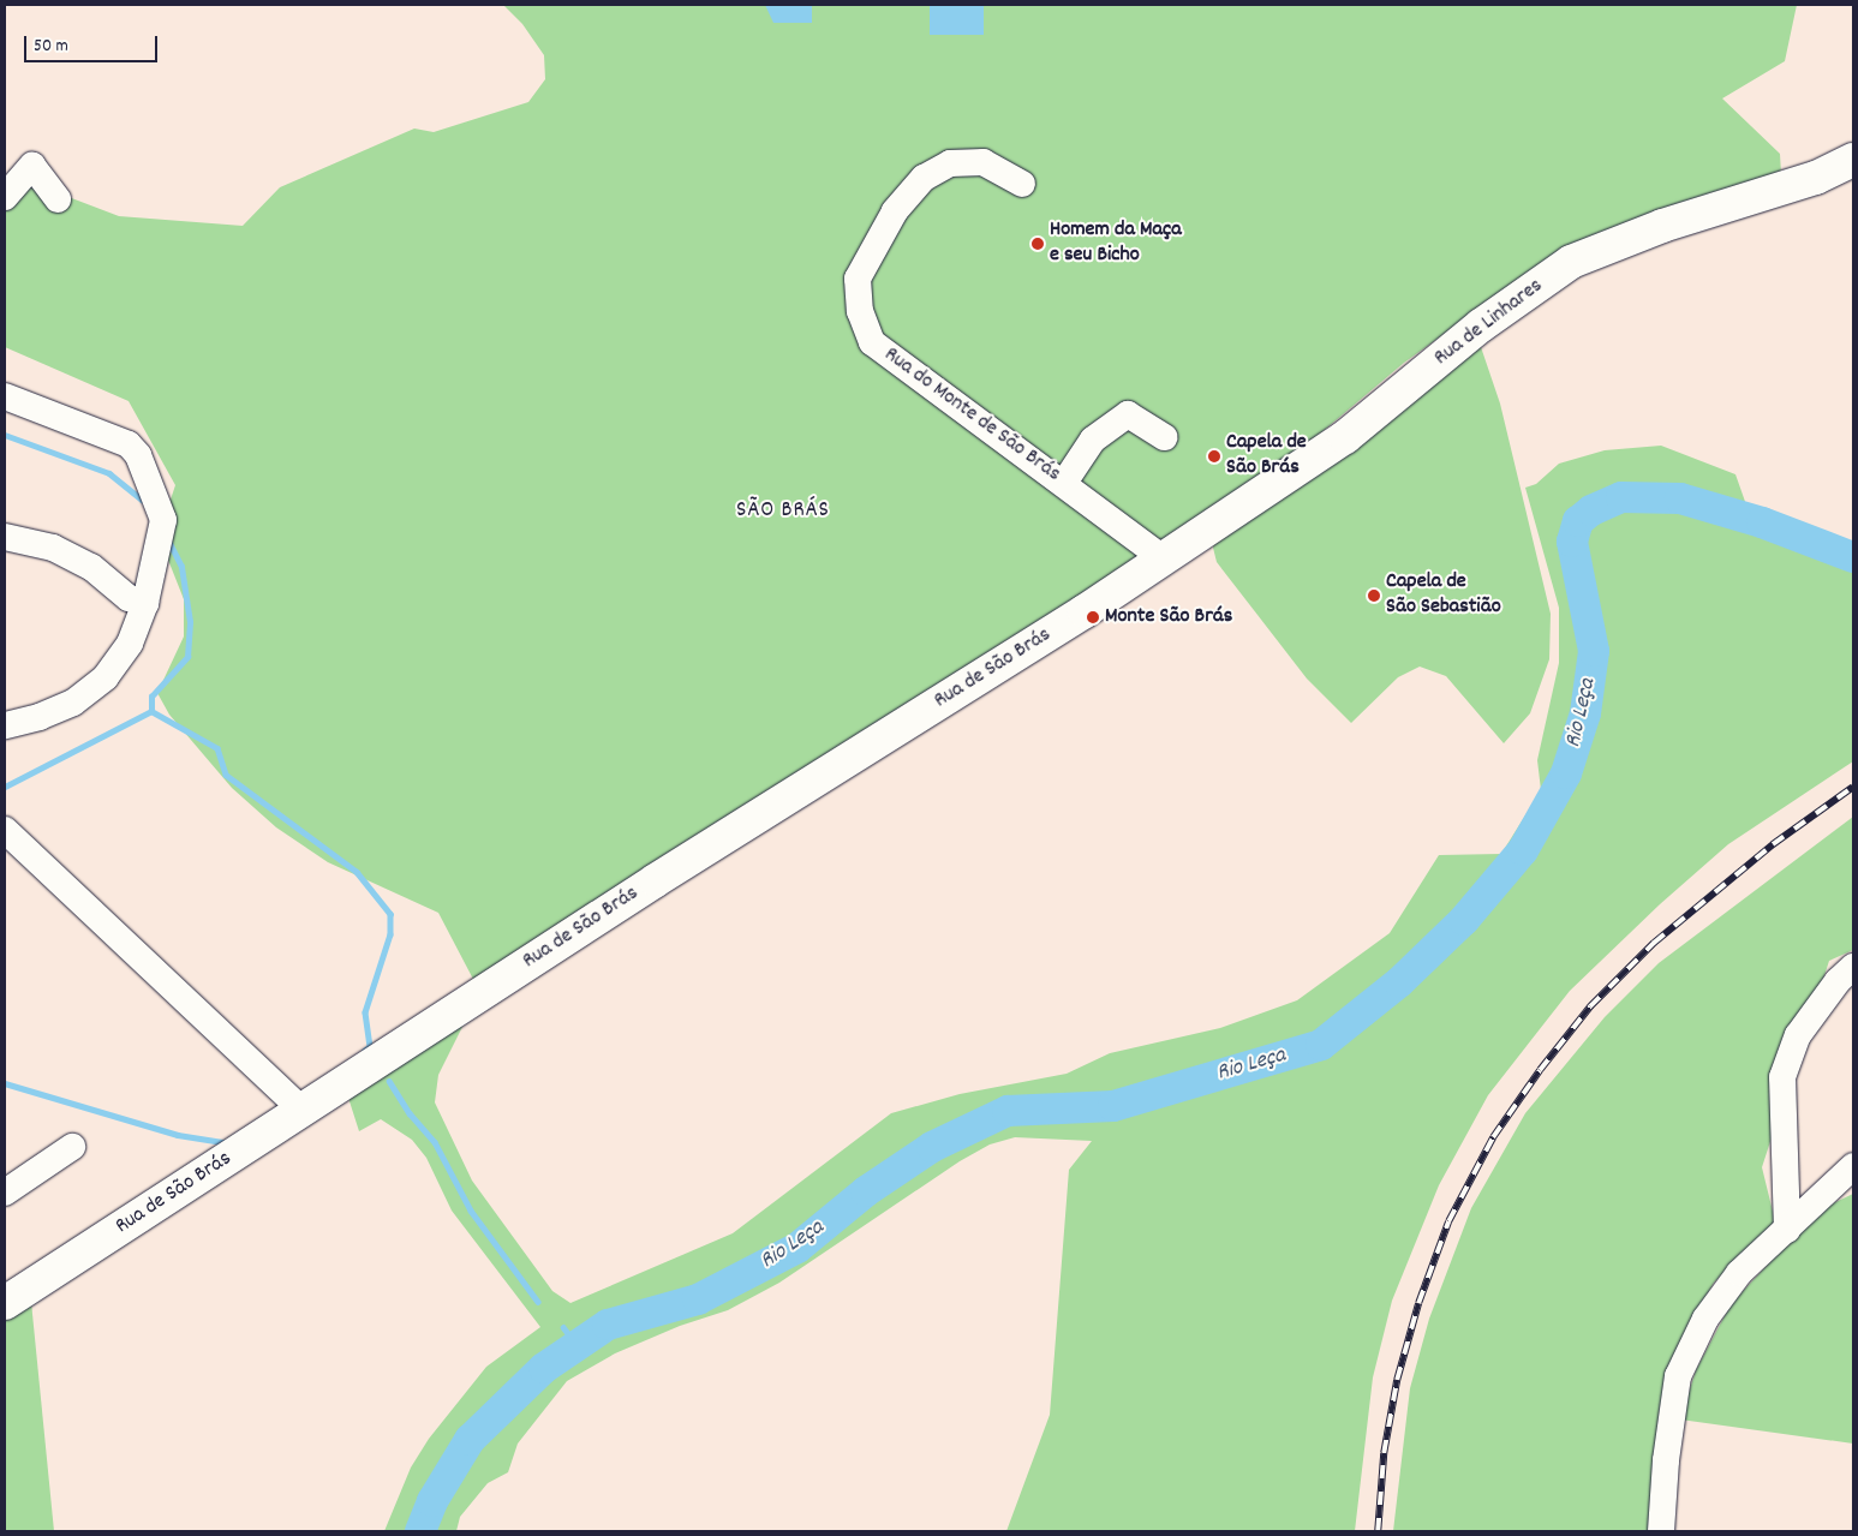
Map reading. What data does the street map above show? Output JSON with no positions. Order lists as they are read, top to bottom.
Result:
{
  "streets": {
    "main road": ["Rua de Linhares", "Rua de São Brás"],
    "street": ["Rua do Monte de São Brás"]
  },
  "crossings": [
    ["Rua de Linhares", "Rua do Monte de São Brás"],
    ["Rua de Linhares", "Rua de São Brás"],
    ["Rua do Monte de São Brás", "Rua de São Brás"]
  ],
  "districts": ["SÃO BRÁS"],
  "water": ["Rio Leça"],
  "places": [
    "Homem da Maça e seu Bicho",
    "Capela de São Brás",
    "Capela de São Sebastião",
    "Monte São Brás"
  ],
  "scale_bar": "50 m"
}
